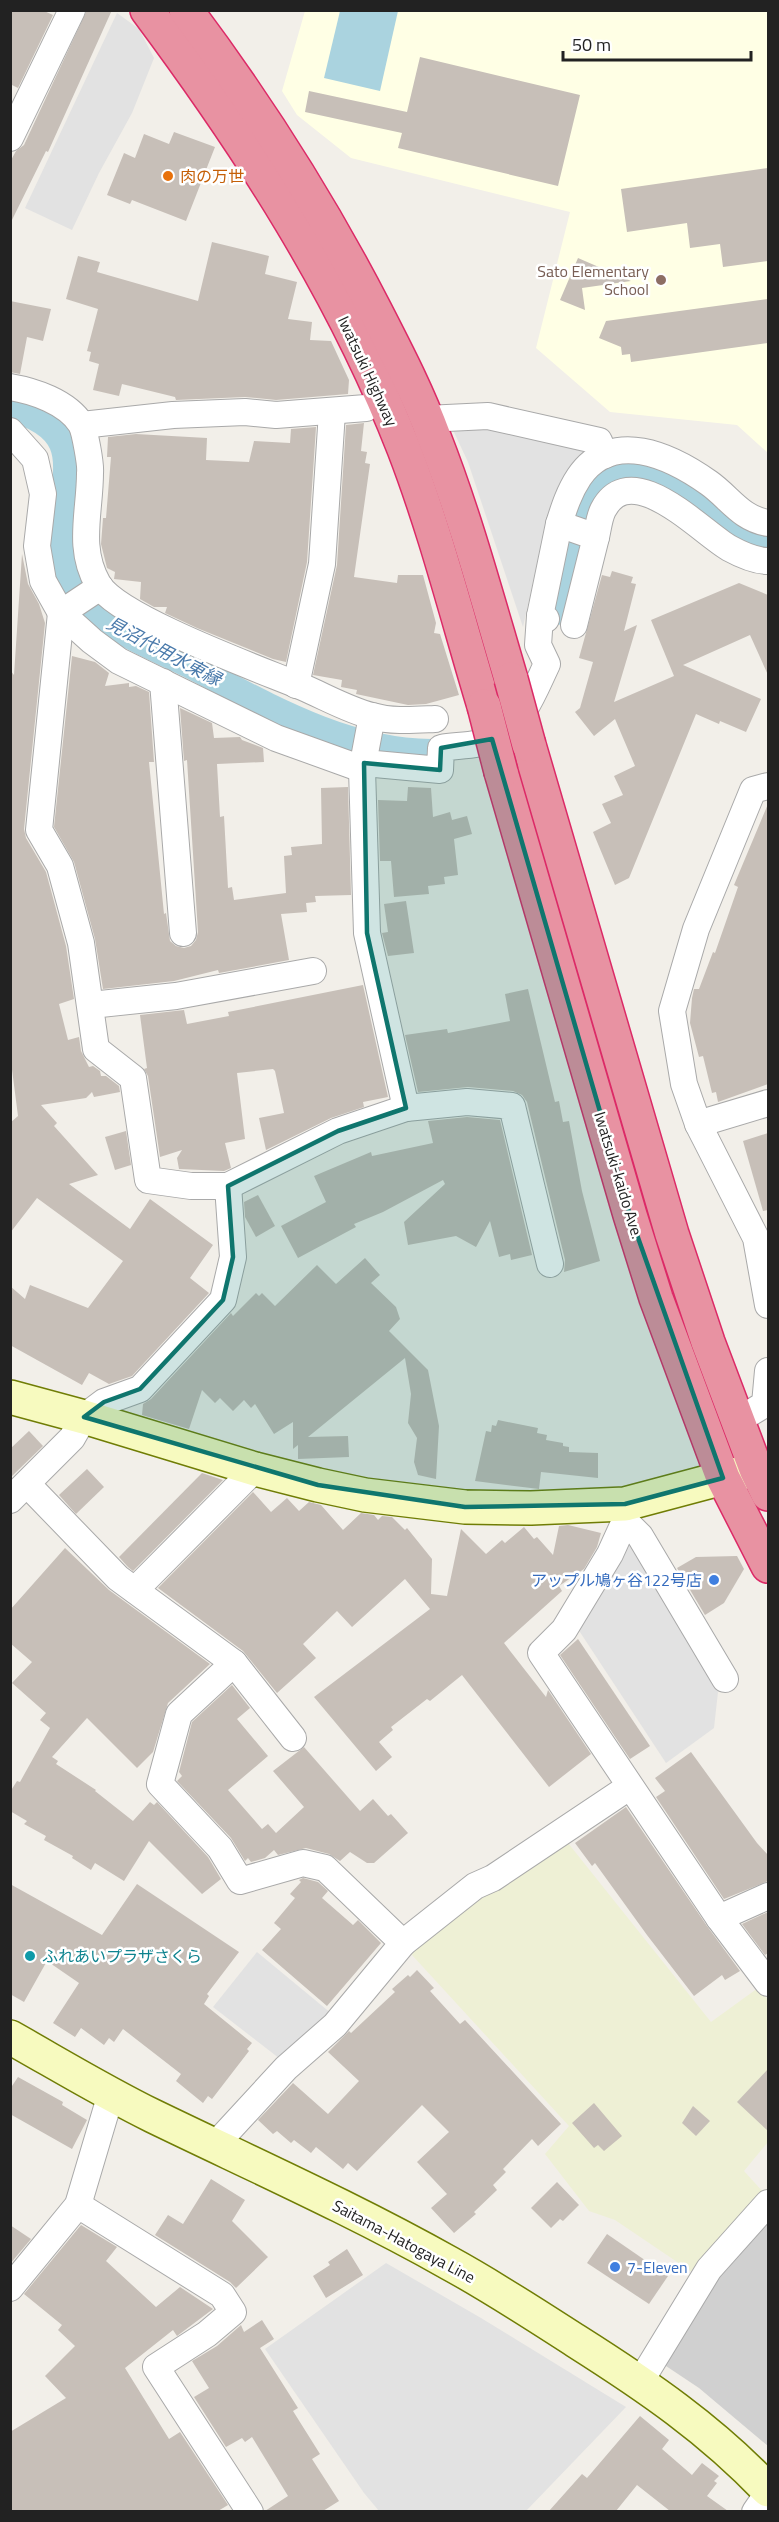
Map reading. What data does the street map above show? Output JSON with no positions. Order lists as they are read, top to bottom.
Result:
{
  "streets": {
    "highway": ["Iwatsuki Highway", "Iwatsuki-kaido Ave."],
    "main road": ["Saitama-Hatogaya Line"]
  },
  "crossings": [
    ["Iwatsuki Highway", "Iwatsuki-kaido Ave."]
  ],
  "water": ["見沼代用水東縁"],
  "places": [
    "肉の万世",
    "Sato Elementary School",
    "アップル鳩ヶ谷122号店",
    "ふれあいプラザさくら",
    "7-Eleven"
  ],
  "scale_bar": "50 m"
}
